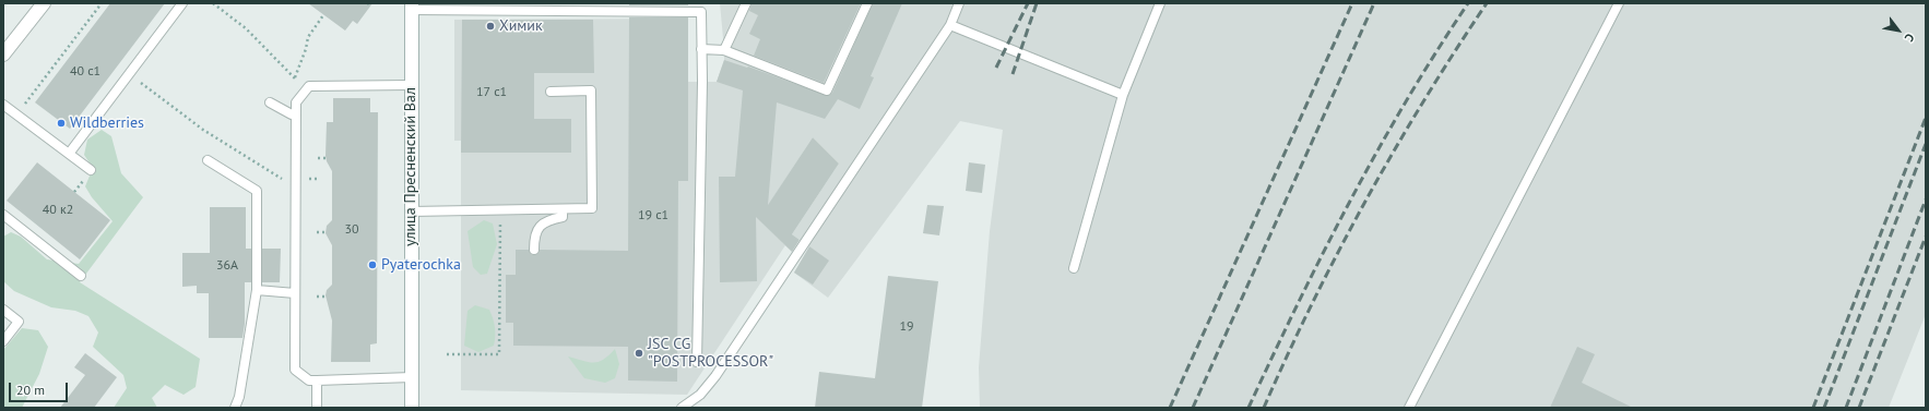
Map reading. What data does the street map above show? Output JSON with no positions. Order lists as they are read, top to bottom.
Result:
{
  "streets": {
    "main road": ["улица Пресненский Вал"]
  },
  "places": [
    "Химик",
    "Wildberries",
    "Pyaterochka",
    "JSC CG \"POSTPROCESSOR\""
  ],
  "house_numbers": [
    "40 с1",
    "17 с1",
    "40 к2",
    "19 с1",
    "30",
    "36А",
    "19"
  ],
  "scale_bar": "20 m",
  "north": "bottom right"
}
